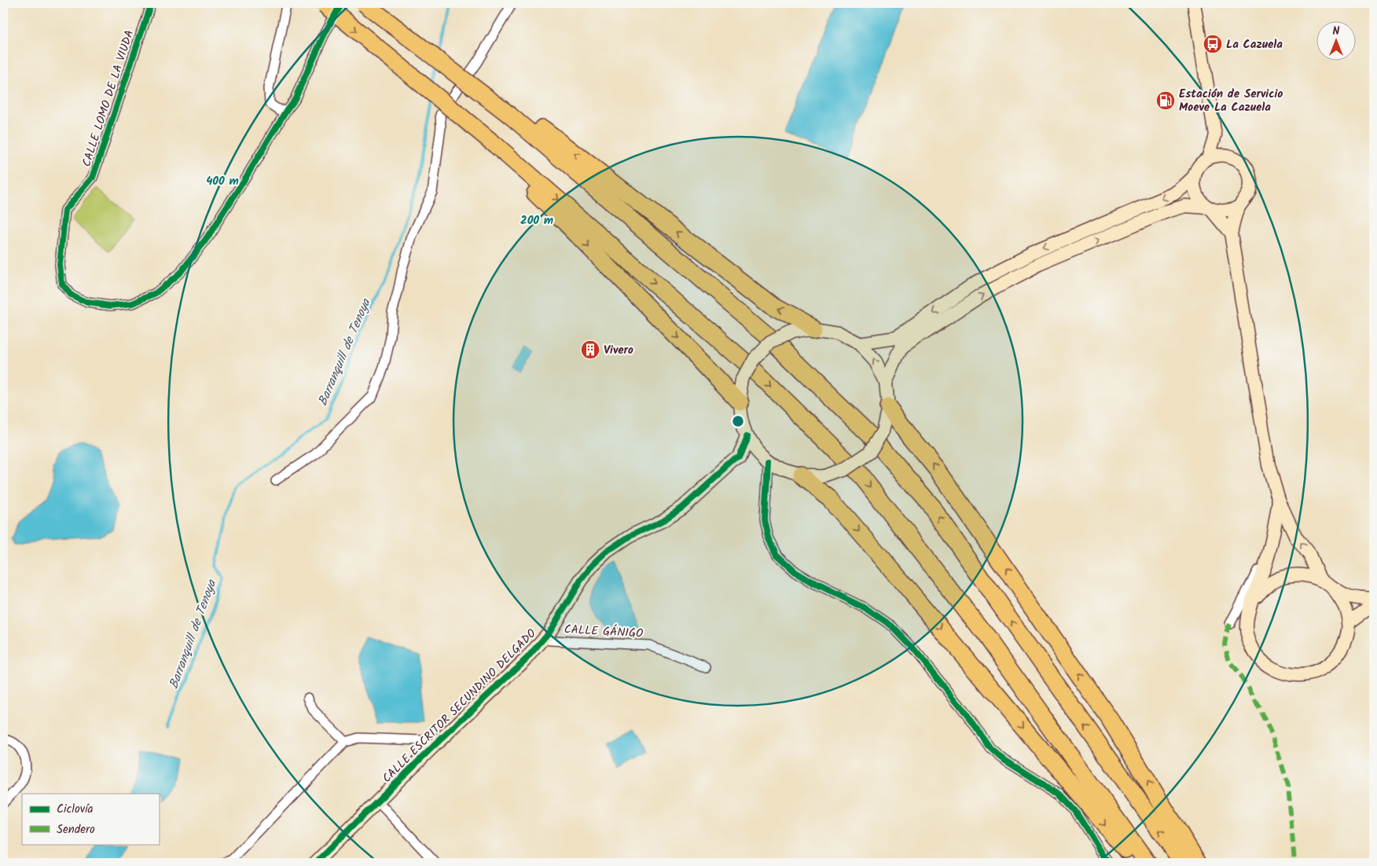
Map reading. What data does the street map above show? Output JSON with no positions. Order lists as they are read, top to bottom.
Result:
{
  "streets": {
    "main road": ["CALLE ESCRITOR SECUNDINO DELGADO"],
    "street": ["CALLE LOMO DE LA VIUDA", "CALLE GÁNIGO"]
  },
  "crossings": [
    ["CALLE GÁNIGO", "CALLE ESCRITOR SECUNDINO DELGADO"]
  ],
  "water": ["Barranquill de Tenoya"],
  "places": {
    "bus stop": ["La Cazuela"],
    "fuel station": ["Estación de Servicio Moeve La Cazuela"],
    "building": ["Vivero"]
  },
  "legend": ["Ciclovía", "Sendero"],
  "north": "top",
  "rings": ["400 m", "200 m"]
}
